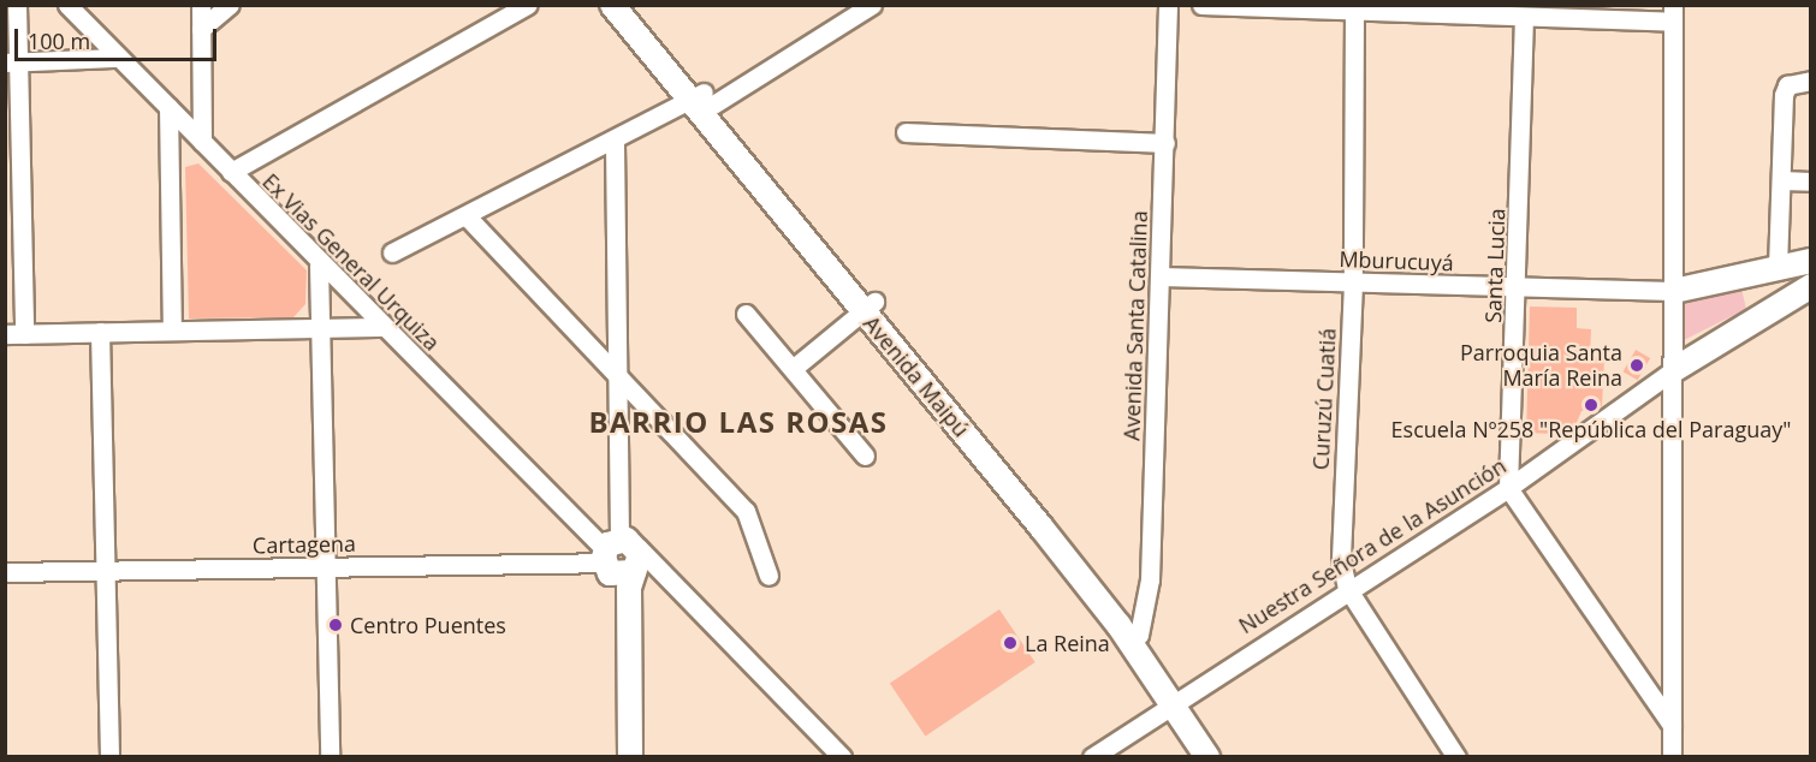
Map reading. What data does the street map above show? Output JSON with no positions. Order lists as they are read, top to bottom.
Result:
{
  "streets": {
    "main road": ["Avenida Maipú"],
    "street": [
      "Mburucuyá",
      "Ex Vias General Urquiza",
      "Santa Lucia",
      "Avenida Santa Catalina",
      "Curuzú Cuatiá",
      "Cartagena",
      "Nuestra Señora de la Asunción"
    ]
  },
  "crossings": [
    ["Mburucuyá", "Santa Lucia"],
    ["Mburucuyá", "Avenida Santa Catalina"],
    ["Mburucuyá", "Curuzú Cuatiá"],
    ["Ex Vias General Urquiza", "Cartagena"],
    ["Santa Lucia", "Nuestra Señora de la Asunción"],
    ["Avenida Santa Catalina", "Avenida Maipú"],
    ["Avenida Maipú", "Nuestra Señora de la Asunción"],
    ["Curuzú Cuatiá", "Nuestra Señora de la Asunción"]
  ],
  "districts": ["BARRIO LAS ROSAS"],
  "places": [
    "Parroquia Santa María Reina",
    "Escuela Nº258 \"República del Paraguay\"",
    "Centro Puentes",
    "La Reina"
  ],
  "scale_bar": "100 m"
}
